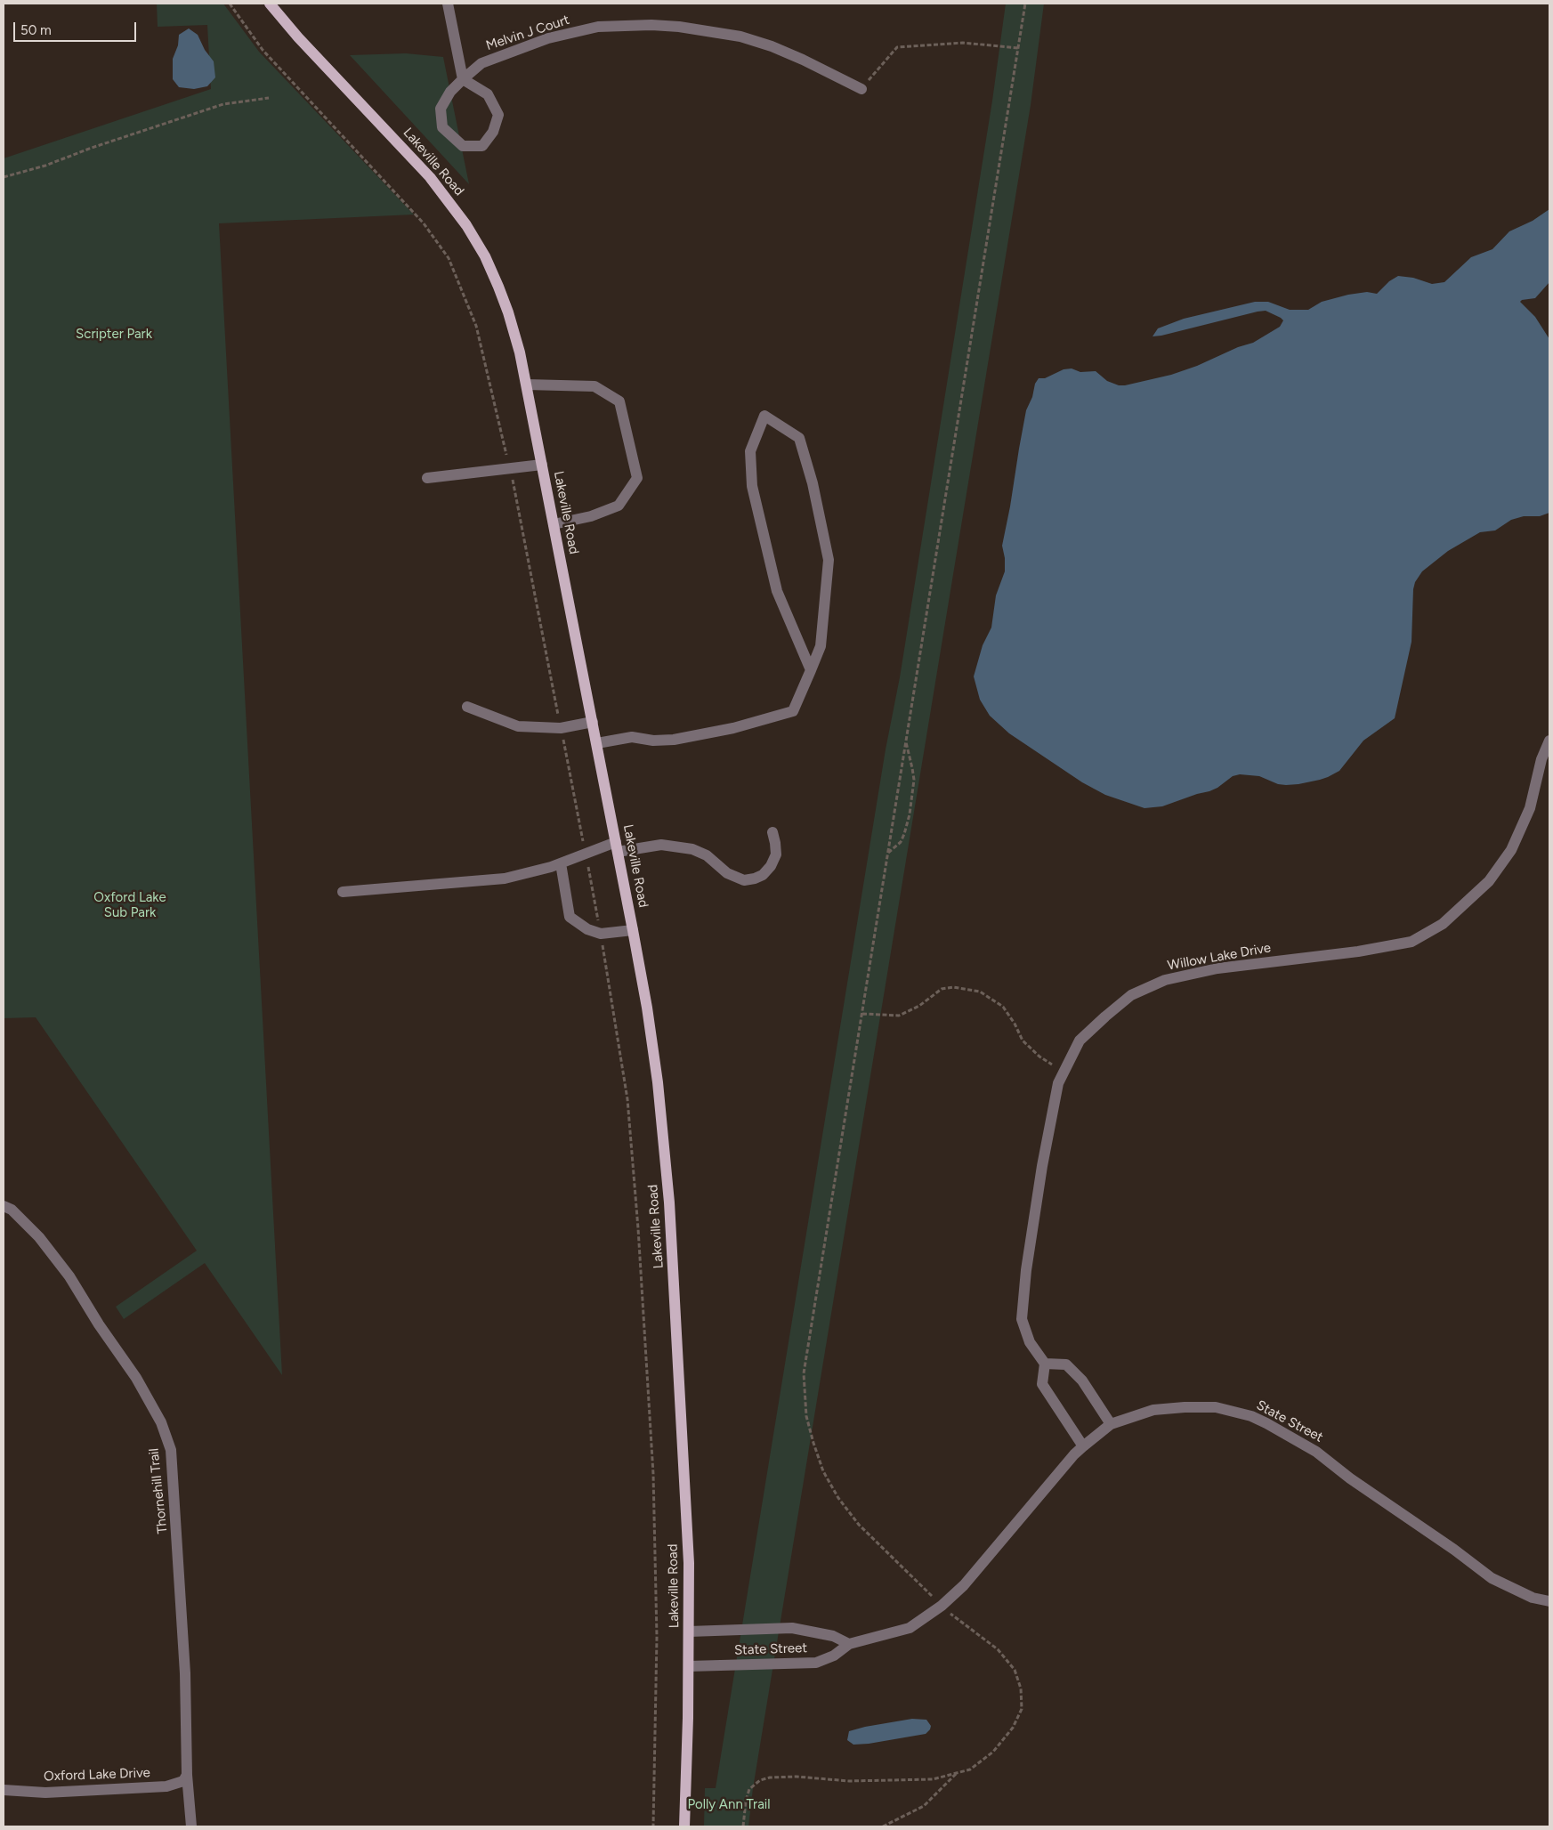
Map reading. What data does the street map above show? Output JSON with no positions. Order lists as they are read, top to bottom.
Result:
{
  "streets": {
    "main road": ["Lakeville Road"],
    "street": [
      "Melvin J Court",
      "Willow Lake Drive",
      "State Street",
      "Thornehill Trail",
      "Oxford Lake Drive"
    ]
  },
  "crossings": [
    ["Lakeville Road", "State Street"],
    ["Thornehill Trail", "Oxford Lake Drive"]
  ],
  "parks": ["Scripter Park", "Oxford Lake Sub Park", "Polly Ann Trail"],
  "scale_bar": "50 m"
}
